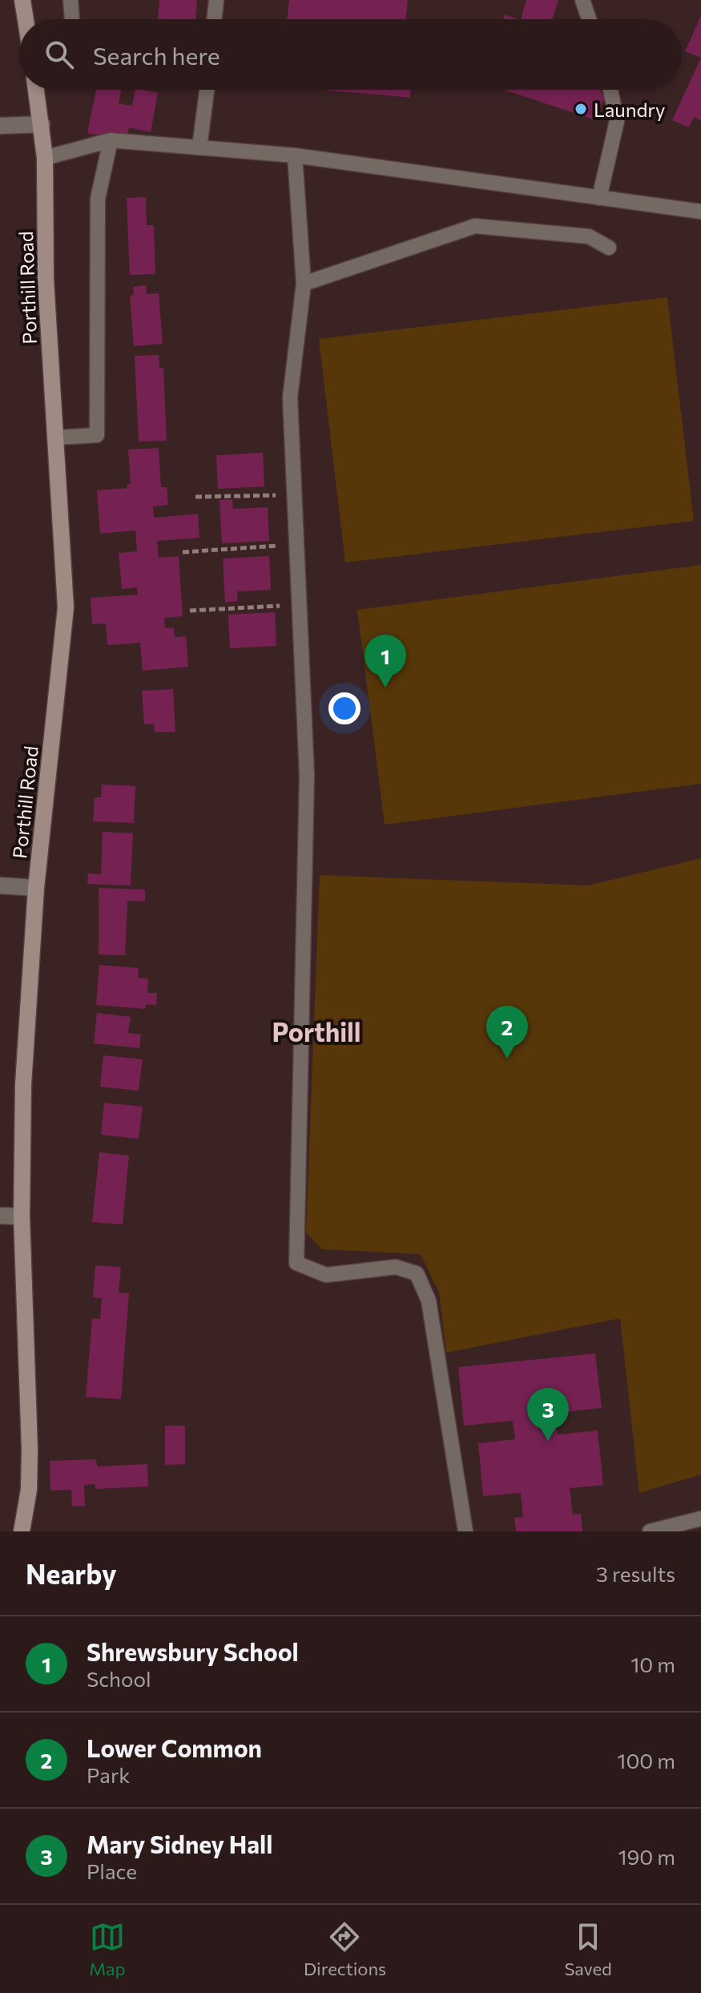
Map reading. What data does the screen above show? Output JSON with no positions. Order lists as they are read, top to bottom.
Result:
{
  "streets": {
    "street": ["Porthill Road"]
  },
  "districts": ["Porthill"],
  "places": ["Laundry"],
  "page": {
    "search": "Search here",
    "pins": ["1", "2", "3"],
    "heading": ["Nearby", "3 results"],
    "list": [
      {
        "mark": "1",
        "name": "Shrewsbury School",
        "note": "School",
        "value": "10 m"
      },
      {
        "mark": "2",
        "name": "Lower Common",
        "note": "Park",
        "value": "100 m"
      },
      {
        "mark": "3",
        "name": "Mary Sidney Hall",
        "note": "Place",
        "value": "190 m"
      }
    ],
    "nav": ["Map", "Directions", "Saved"]
  }
}
